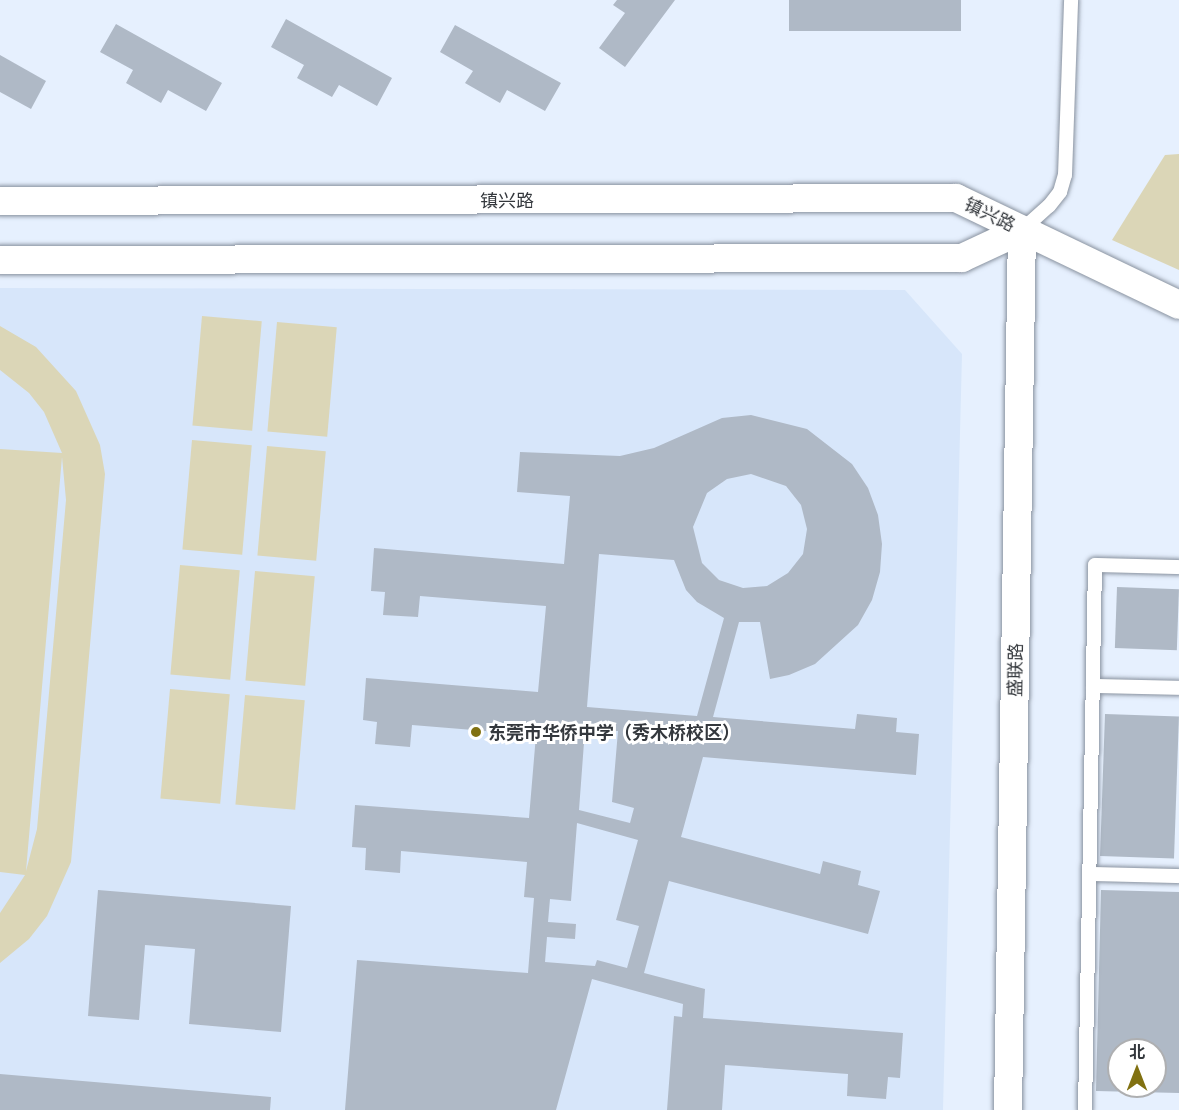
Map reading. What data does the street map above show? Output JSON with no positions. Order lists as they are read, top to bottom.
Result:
{
  "streets": {
    "street": ["镇兴路", "盛联路"]
  },
  "crossings": [
    ["镇兴路", "盛联路"]
  ],
  "places": ["东莞市华侨中学（秀木桥校区）"],
  "north": "top"
}
